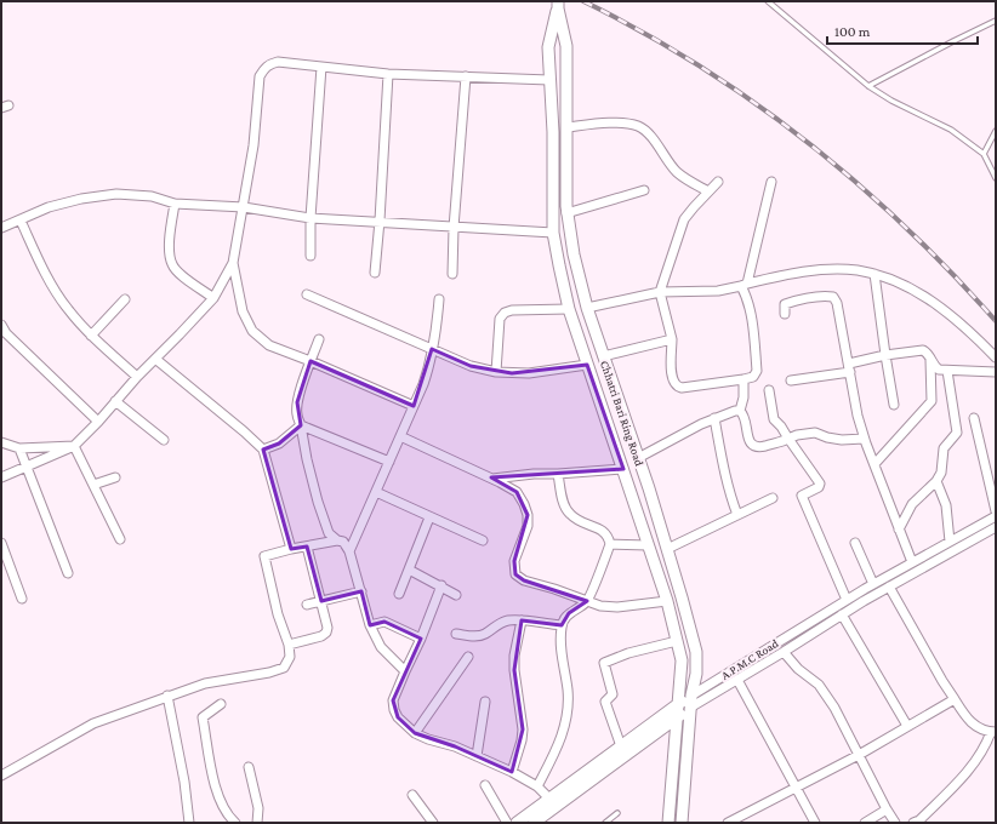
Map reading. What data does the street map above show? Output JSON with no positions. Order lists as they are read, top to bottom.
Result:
{
  "streets": {
    "main road": ["Chhatri Bari Ring Road", "A.P.M.C Road"]
  },
  "crossings": [
    ["Chhatri Bari Ring Road", "A.P.M.C Road"]
  ],
  "scale_bar": "100 m"
}
